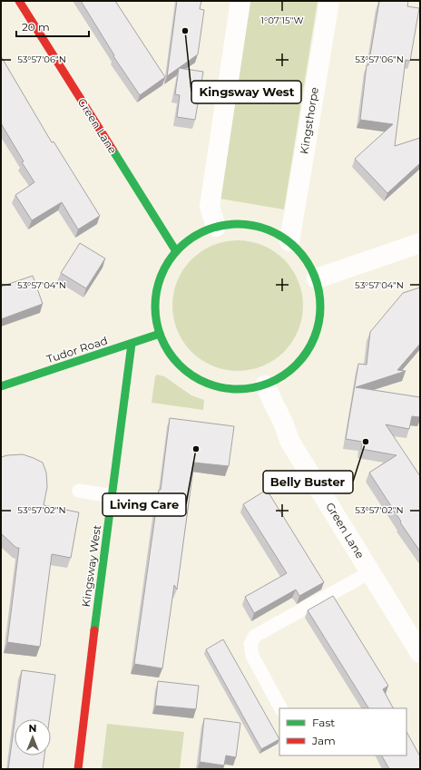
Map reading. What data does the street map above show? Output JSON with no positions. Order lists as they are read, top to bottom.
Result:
{
  "streets": {
    "street": [
      "Kingsthorpe",
      "Green Lane",
      "Tudor Road",
      "Kingsway West"
    ]
  },
  "crossings": [
    ["Tudor Road", "Kingsway West"]
  ],
  "places": ["Kingsway West", "Belly Buster", "Living Care"],
  "legend": ["Fast", "Jam"],
  "scale_bar": "20 m",
  "north": "top",
  "coordinates": [
    "1°07'15\"W",
    "53°57'06\"N",
    "53°57'04\"N",
    "53°57'02\"N"
  ]
}
